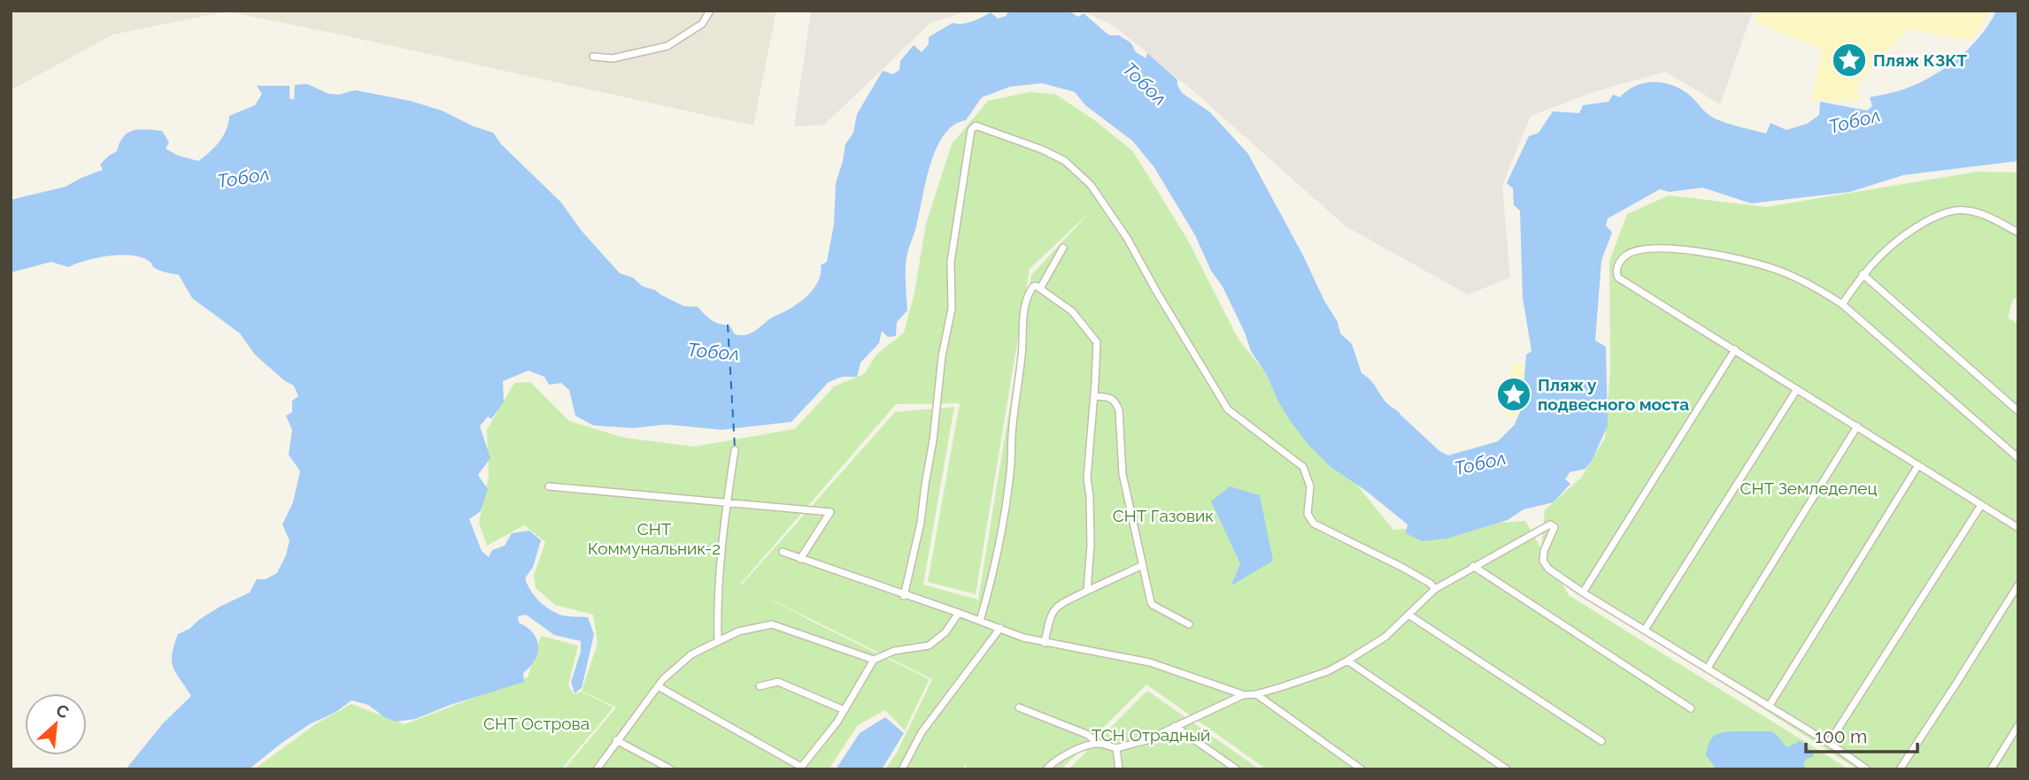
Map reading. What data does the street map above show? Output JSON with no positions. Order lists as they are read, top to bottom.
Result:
{
  "water": ["Тобол"],
  "parks": [
    "СНТ Земледелец",
    "СНТ Газовик",
    "СНТ Коммунальник-2",
    "СНТ Острова",
    "ТСН Отрадный"
  ],
  "places": {
    "place": ["Пляж КЗКТ", "Пляж у подвесного моста"]
  },
  "scale_bar": "100 m",
  "north": "top right"
}
